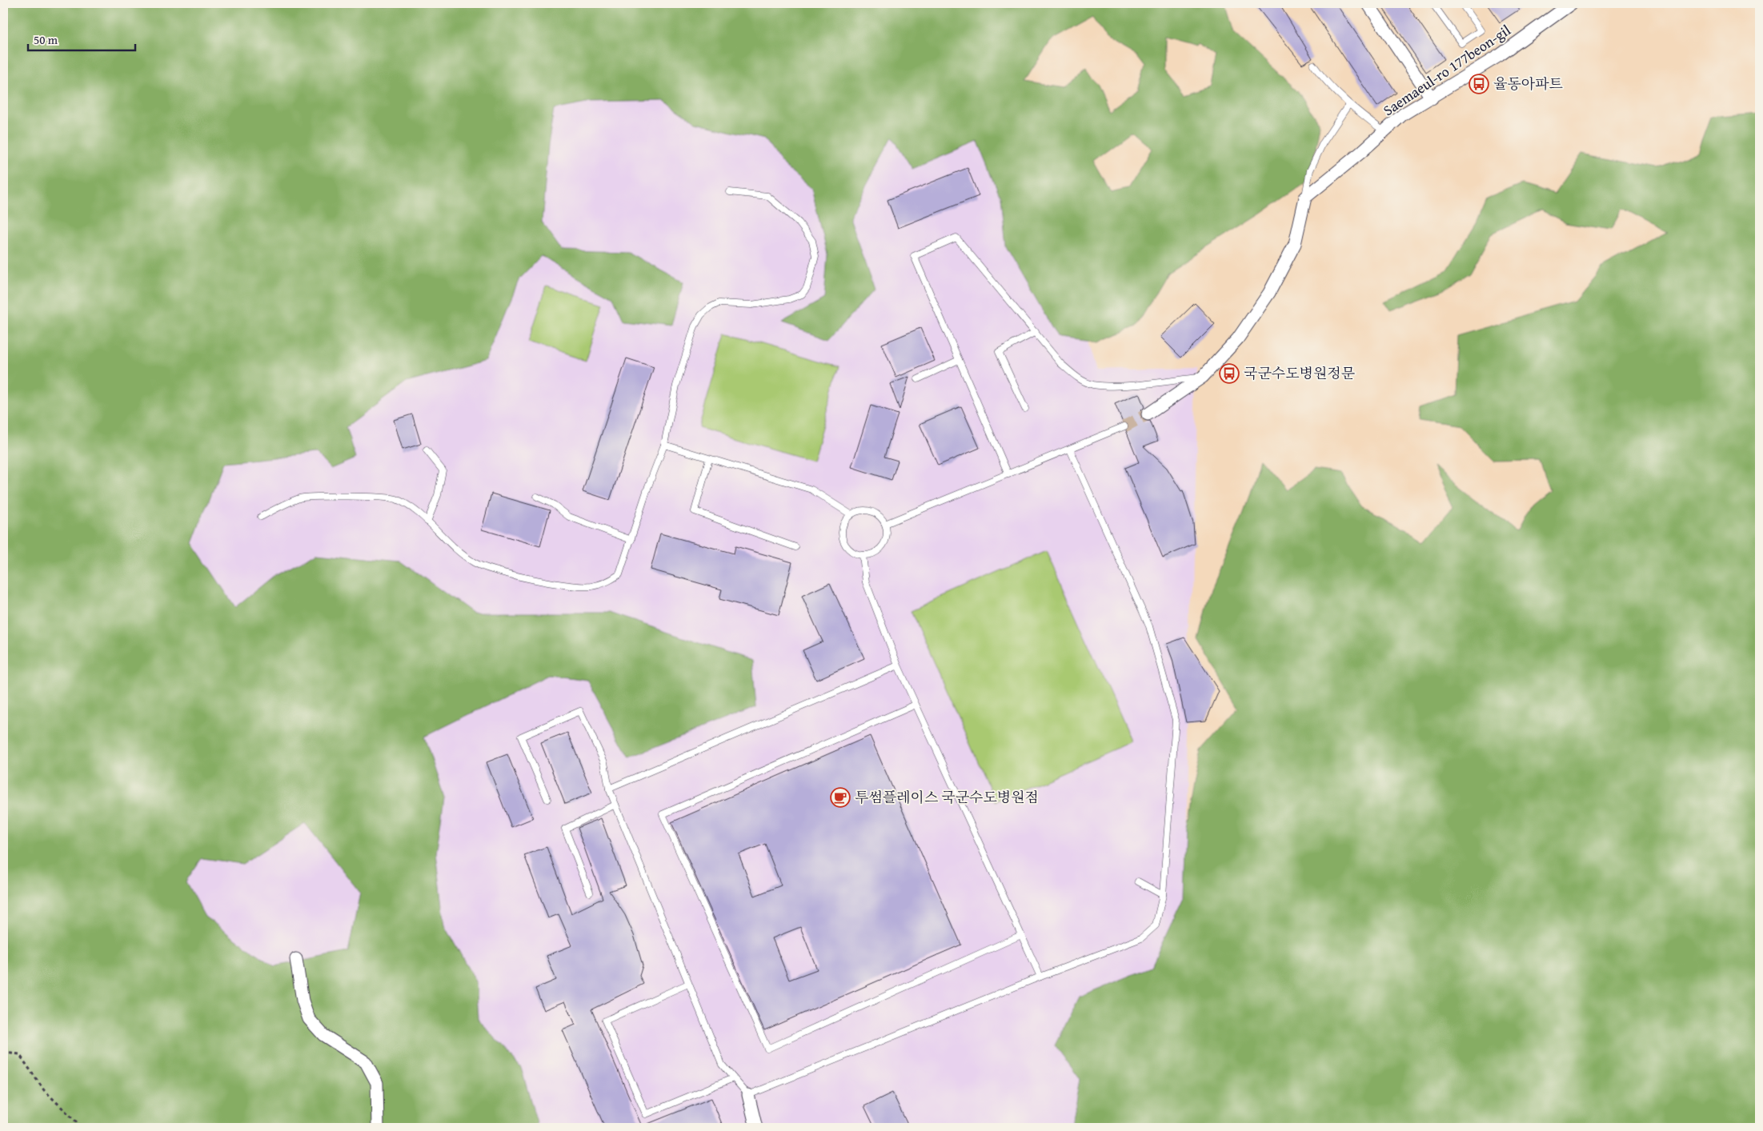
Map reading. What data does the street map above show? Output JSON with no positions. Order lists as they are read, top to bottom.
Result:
{
  "streets": {
    "street": ["Saemaeul-ro 177beon-gil"]
  },
  "places": {
    "bus stop": ["율동아파트", "국군수도병원정문"],
    "cafe": ["투썸플레이스 국군수도병원점"]
  },
  "scale_bar": "50 m"
}
